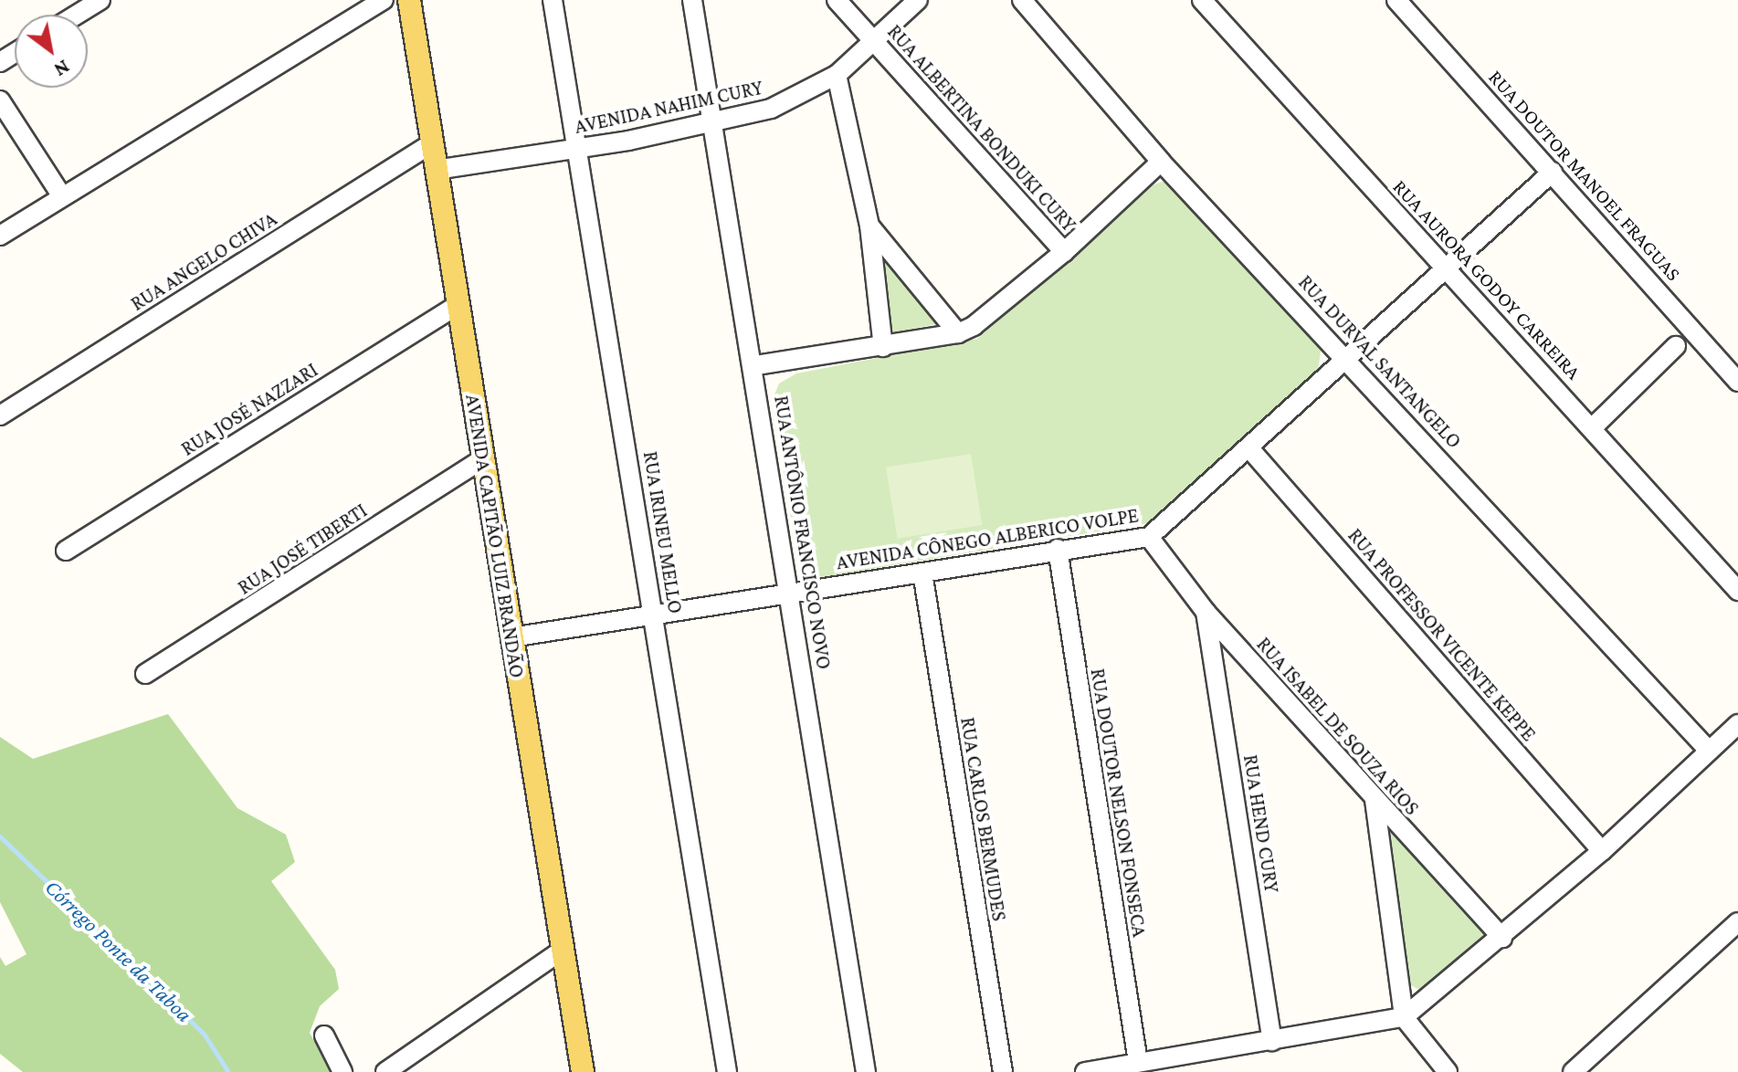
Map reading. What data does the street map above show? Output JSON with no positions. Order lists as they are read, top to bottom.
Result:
{
  "streets": {
    "main road": ["AVENIDA CAPITÃO LUIZ BRANDÃO"],
    "street": [
      "AVENIDA NAHIM CURY",
      "RUA ALBERTINA BONDUKI CURY",
      "RUA DOUTOR MANOEL FRAGUAS",
      "RUA ANGELO CHIVA",
      "RUA AURORA GODOY CARREIRA",
      "RUA DURVAL SANTANGELO",
      "RUA JOSÉ NAZZARI",
      "RUA IRINEU MELLO",
      "RUA ANTÔNIO FRANCISCO NOVO",
      "AVENIDA CÔNEGO ALBERICO VOLPE",
      "RUA JOSÉ TIBERTI",
      "RUA PROFESSOR VICENTE KEPPE",
      "RUA ISABEL DE SOUZA RIOS",
      "RUA DOUTOR NELSON FONSECA",
      "RUA CARLOS BERMUDES",
      "RUA HEND CURY"
    ]
  },
  "crossings": [
    ["AVENIDA NAHIM CURY", "RUA ALBERTINA BONDUKI CURY"],
    ["AVENIDA NAHIM CURY", "RUA IRINEU MELLO"],
    ["AVENIDA NAHIM CURY", "RUA ANTÔNIO FRANCISCO NOVO"],
    ["AVENIDA NAHIM CURY", "AVENIDA CAPITÃO LUIZ BRANDÃO"],
    ["RUA DOUTOR MANOEL FRAGUAS", "AVENIDA CÔNEGO ALBERICO VOLPE"],
    ["RUA ANGELO CHIVA", "AVENIDA CAPITÃO LUIZ BRANDÃO"],
    ["RUA AURORA GODOY CARREIRA", "AVENIDA CÔNEGO ALBERICO VOLPE"],
    ["RUA DURVAL SANTANGELO", "AVENIDA CÔNEGO ALBERICO VOLPE"],
    ["RUA JOSÉ NAZZARI", "AVENIDA CAPITÃO LUIZ BRANDÃO"],
    ["RUA IRINEU MELLO", "AVENIDA CÔNEGO ALBERICO VOLPE"],
    ["RUA ANTÔNIO FRANCISCO NOVO", "AVENIDA CÔNEGO ALBERICO VOLPE"],
    ["AVENIDA CAPITÃO LUIZ BRANDÃO", "AVENIDA CÔNEGO ALBERICO VOLPE"],
    ["AVENIDA CAPITÃO LUIZ BRANDÃO", "RUA JOSÉ TIBERTI"],
    ["AVENIDA CÔNEGO ALBERICO VOLPE", "RUA PROFESSOR VICENTE KEPPE"],
    ["AVENIDA CÔNEGO ALBERICO VOLPE", "RUA ISABEL DE SOUZA RIOS"],
    ["AVENIDA CÔNEGO ALBERICO VOLPE", "RUA DOUTOR NELSON FONSECA"],
    ["AVENIDA CÔNEGO ALBERICO VOLPE", "RUA CARLOS BERMUDES"],
    ["RUA ISABEL DE SOUZA RIOS", "RUA HEND CURY"]
  ],
  "water": ["Córrego Ponte da Taboa"],
  "north": "bottom right"
}
